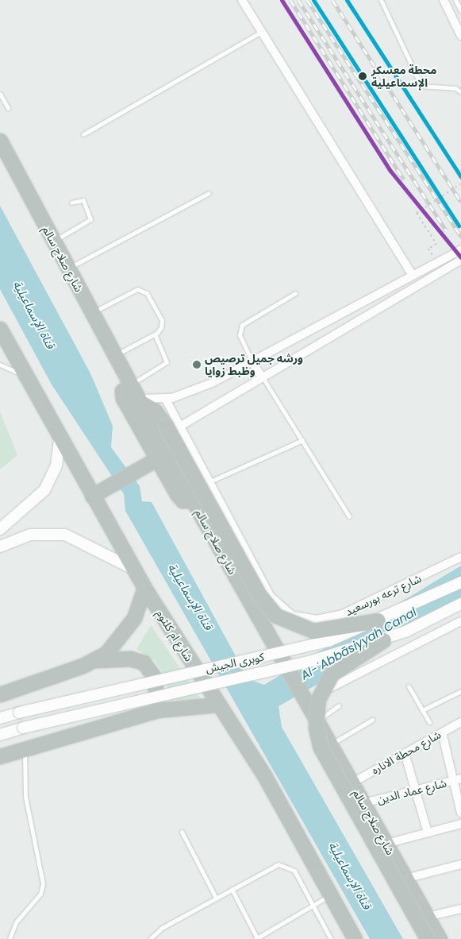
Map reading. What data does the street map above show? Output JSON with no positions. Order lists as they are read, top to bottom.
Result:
{
  "streets": {
    "highway": ["شارع صلاح سالم", "شارع ام كلثوم"],
    "main road": ["كوبرى الجيش"],
    "street": ["شارع ترعه بورسعيد", "شارع محطة الاناره", "شارع عماد الدين"]
  },
  "crossings": [
    ["شارع صلاح سالم", "شارع محطة الاناره"],
    ["شارع صلاح سالم", "شارع عماد الدين"]
  ],
  "water": ["قناة الإسماعيلية", "Al-ʿAbbāsiyyah Canal"],
  "places": ["محطة معسكر الإسماعيلية", "ورشه جميل ترصيص وظبط زوايا"]
}
